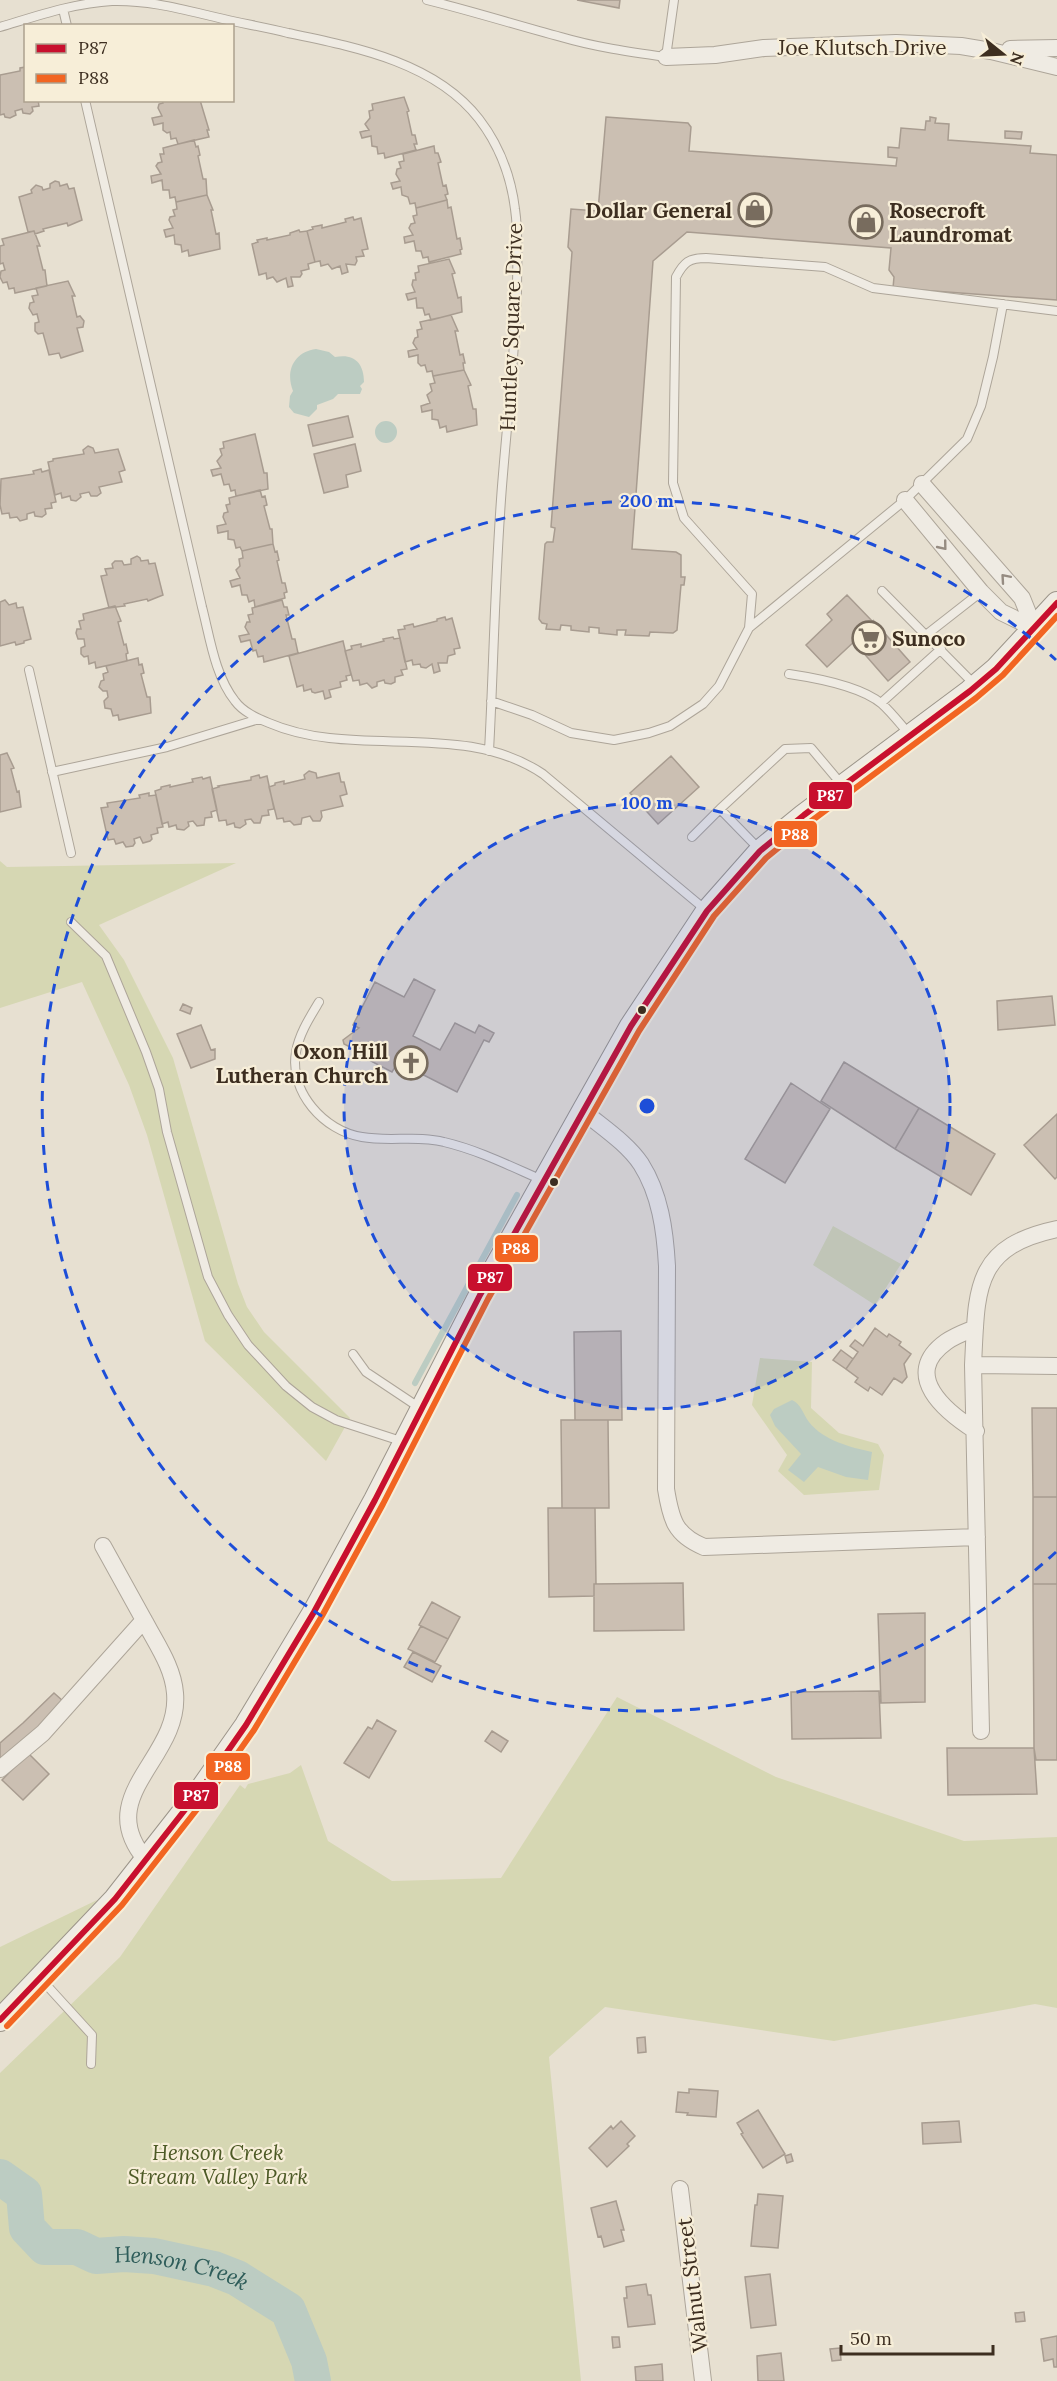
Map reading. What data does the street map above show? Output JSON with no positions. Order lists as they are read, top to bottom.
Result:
{
  "streets": {
    "street": ["Joe Klutsch Drive", "Walnut Street"],
    "lane": ["Huntley Square Drive"]
  },
  "water": ["Henson Creek"],
  "parks": ["Henson Creek Stream Valley Park"],
  "places": {
    "shop": ["Dollar General", "Rosecroft Laundromat"],
    "supermarket": ["Sunoco"],
    "church": ["Oxon Hill Lutheran Church"]
  },
  "lines": ["transit line P87", "transit line P88"],
  "legend": ["P87", "P88"],
  "scale_bar": "50 m",
  "north": "right",
  "rings": ["200 m", "100 m"]
}
